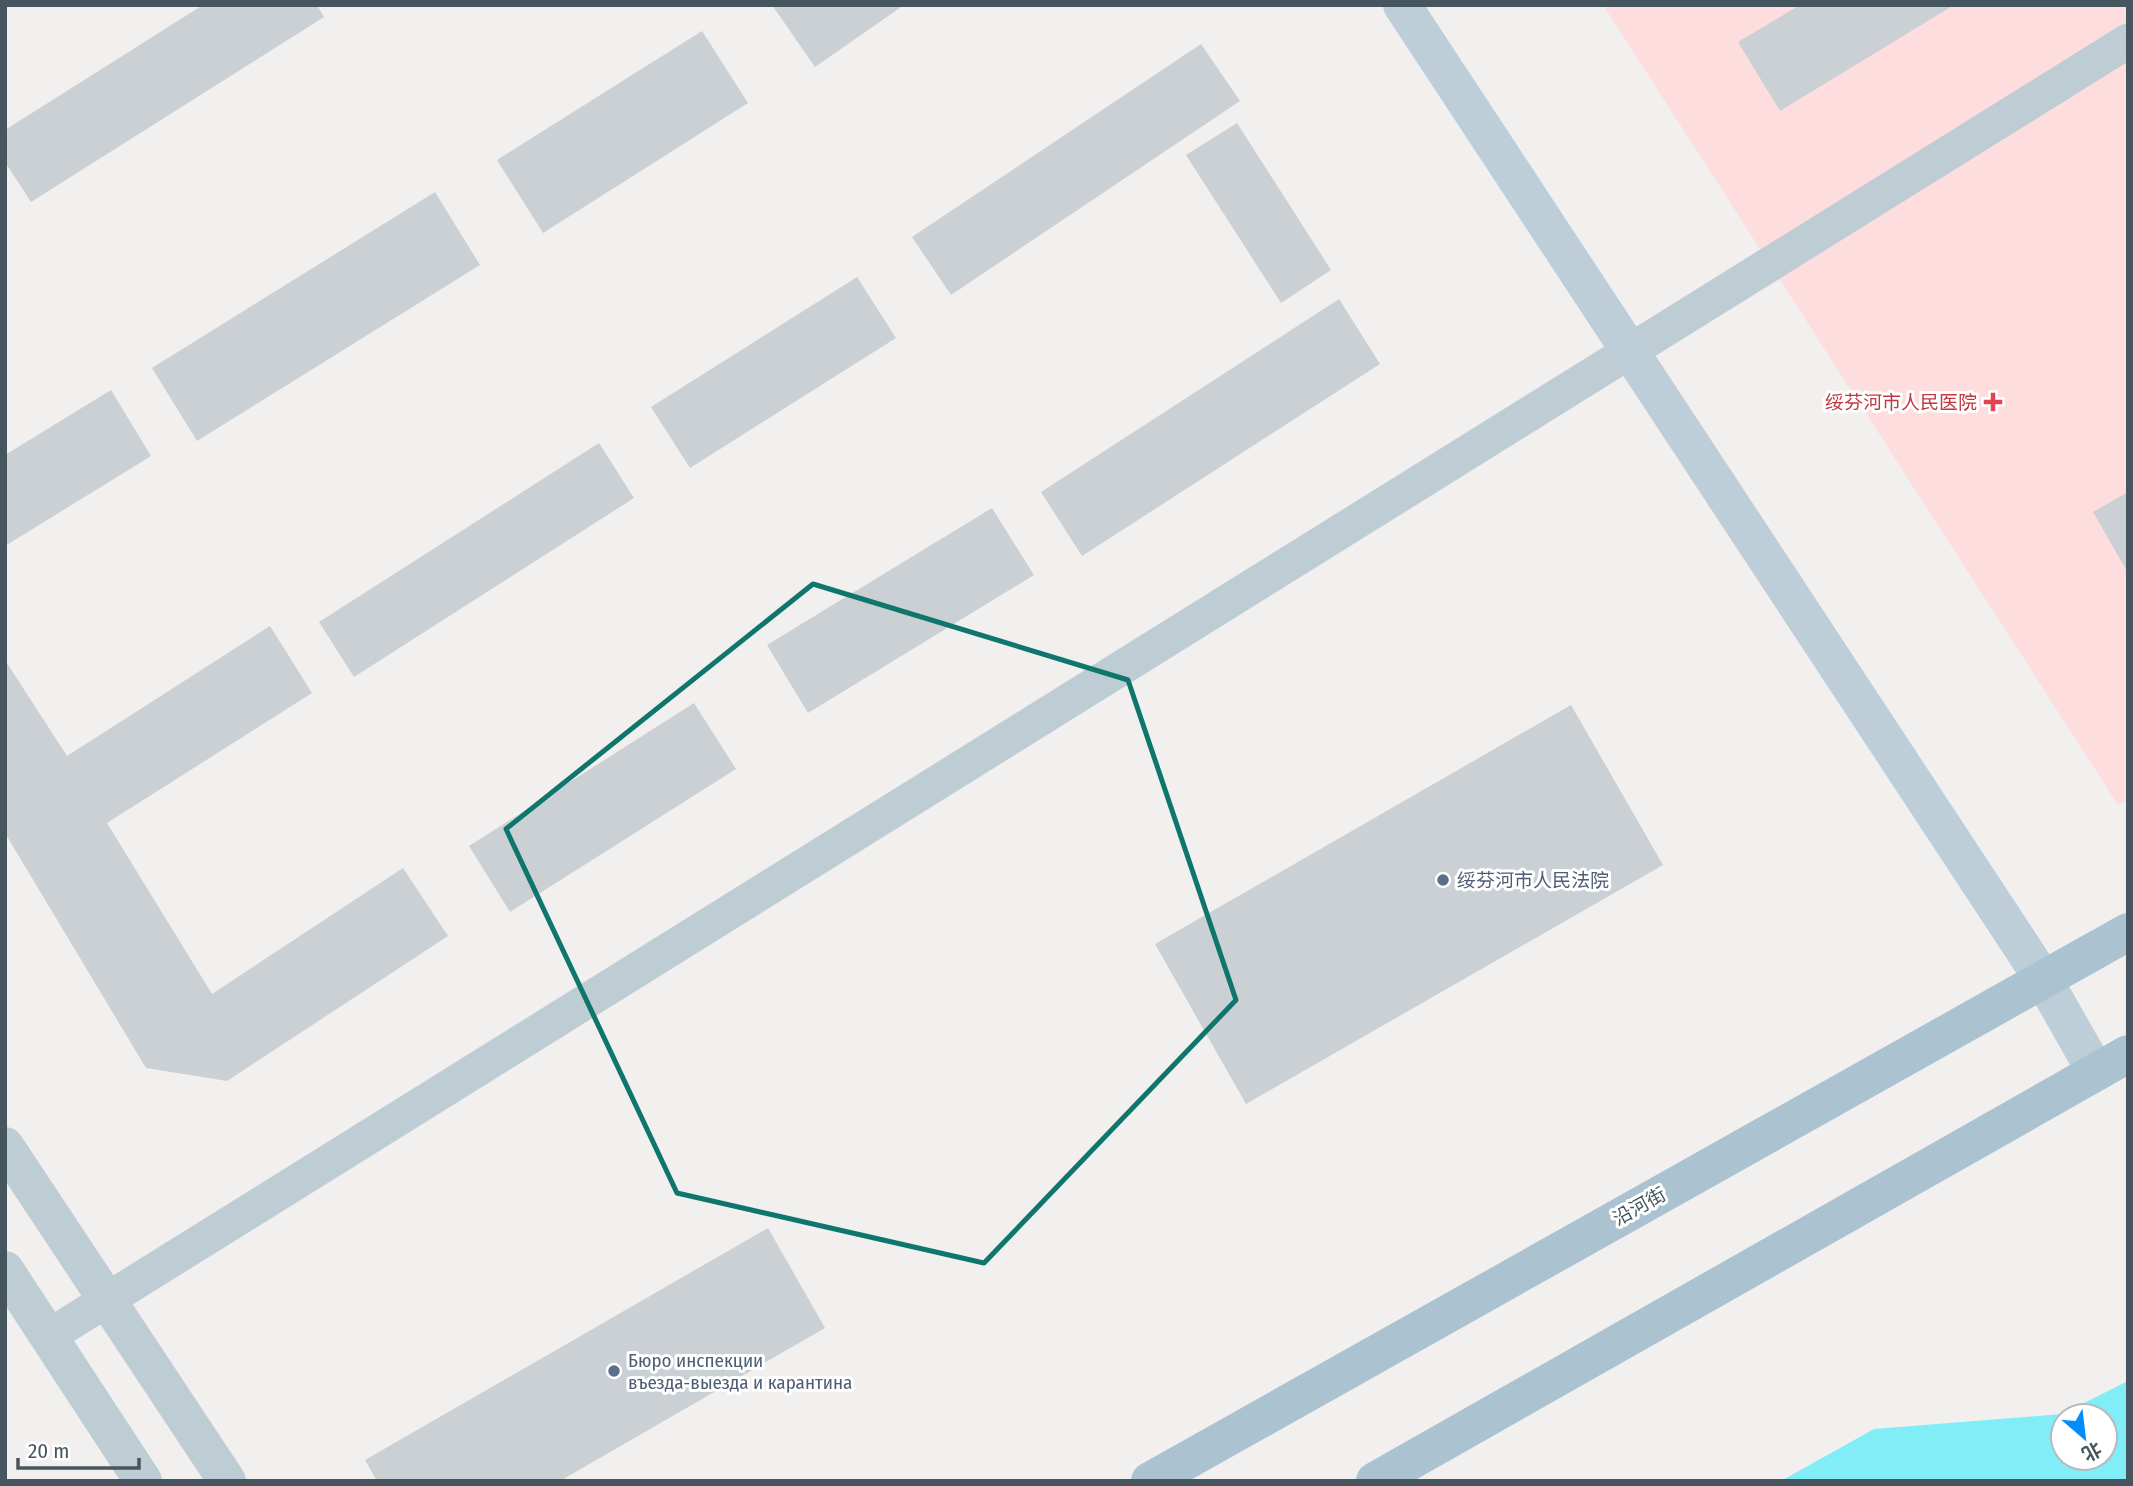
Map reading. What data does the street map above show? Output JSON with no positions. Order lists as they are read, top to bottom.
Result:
{
  "streets": {
    "main road": ["沿河街"]
  },
  "places": {
    "health": ["绥芬河市人民医院"],
    "other": ["绥芬河市人民法院", "Бюро инспекции въезда-выезда и карантина"]
  },
  "scale_bar": "20 m",
  "north": "bottom right"
}
